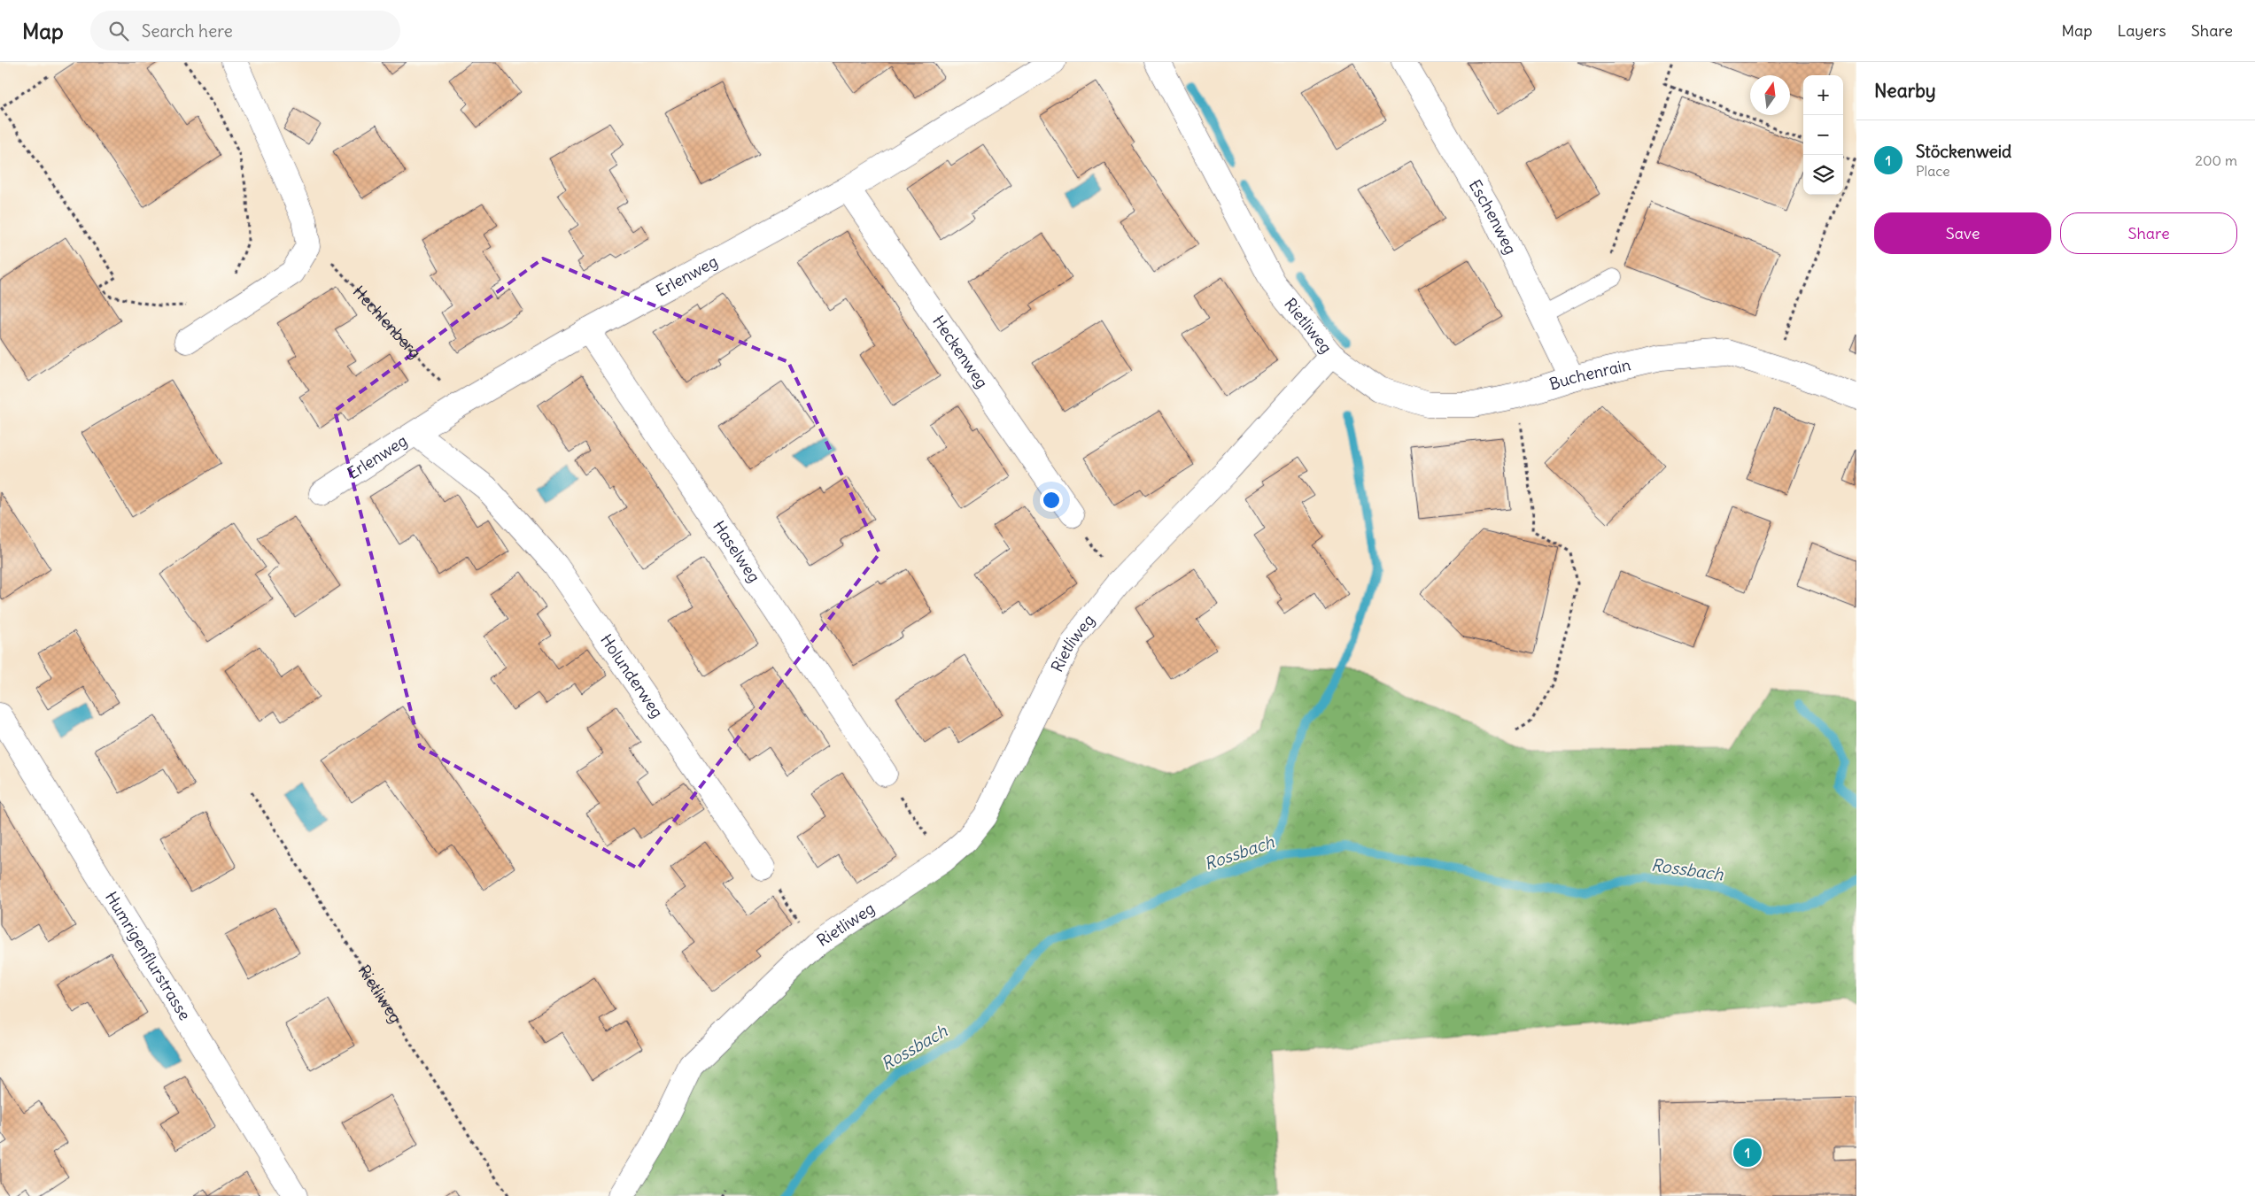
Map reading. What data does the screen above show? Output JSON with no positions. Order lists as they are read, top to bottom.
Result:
{
  "streets": {
    "street": [
      "Eschenweg",
      "Erlenweg",
      "Rietliweg",
      "Heckenweg",
      "Buchenrain",
      "Haselweg",
      "Holunderweg",
      "Humrigenflurstrasse"
    ],
    "path": ["Hechlenberg"]
  },
  "crossings": [
    ["Eschenweg", "Buchenrain"],
    ["Erlenweg", "Hechlenberg"],
    ["Erlenweg", "Heckenweg"],
    ["Erlenweg", "Haselweg"],
    ["Erlenweg", "Holunderweg"],
    ["Rietliweg", "Buchenrain"]
  ],
  "water": ["Rossbach"],
  "north": "top",
  "page": {
    "header": "Map",
    "search": "Search here",
    "nav": ["Map", "Layers", "Share"],
    "heading": "Nearby",
    "map_buttons": ["+", "−"],
    "list": [
      {
        "mark": "1",
        "name": "Stöckenweid",
        "note": "Place",
        "value": "200 m"
      }
    ],
    "buttons": ["Save", "Share"],
    "pins": "1"
  }
}
